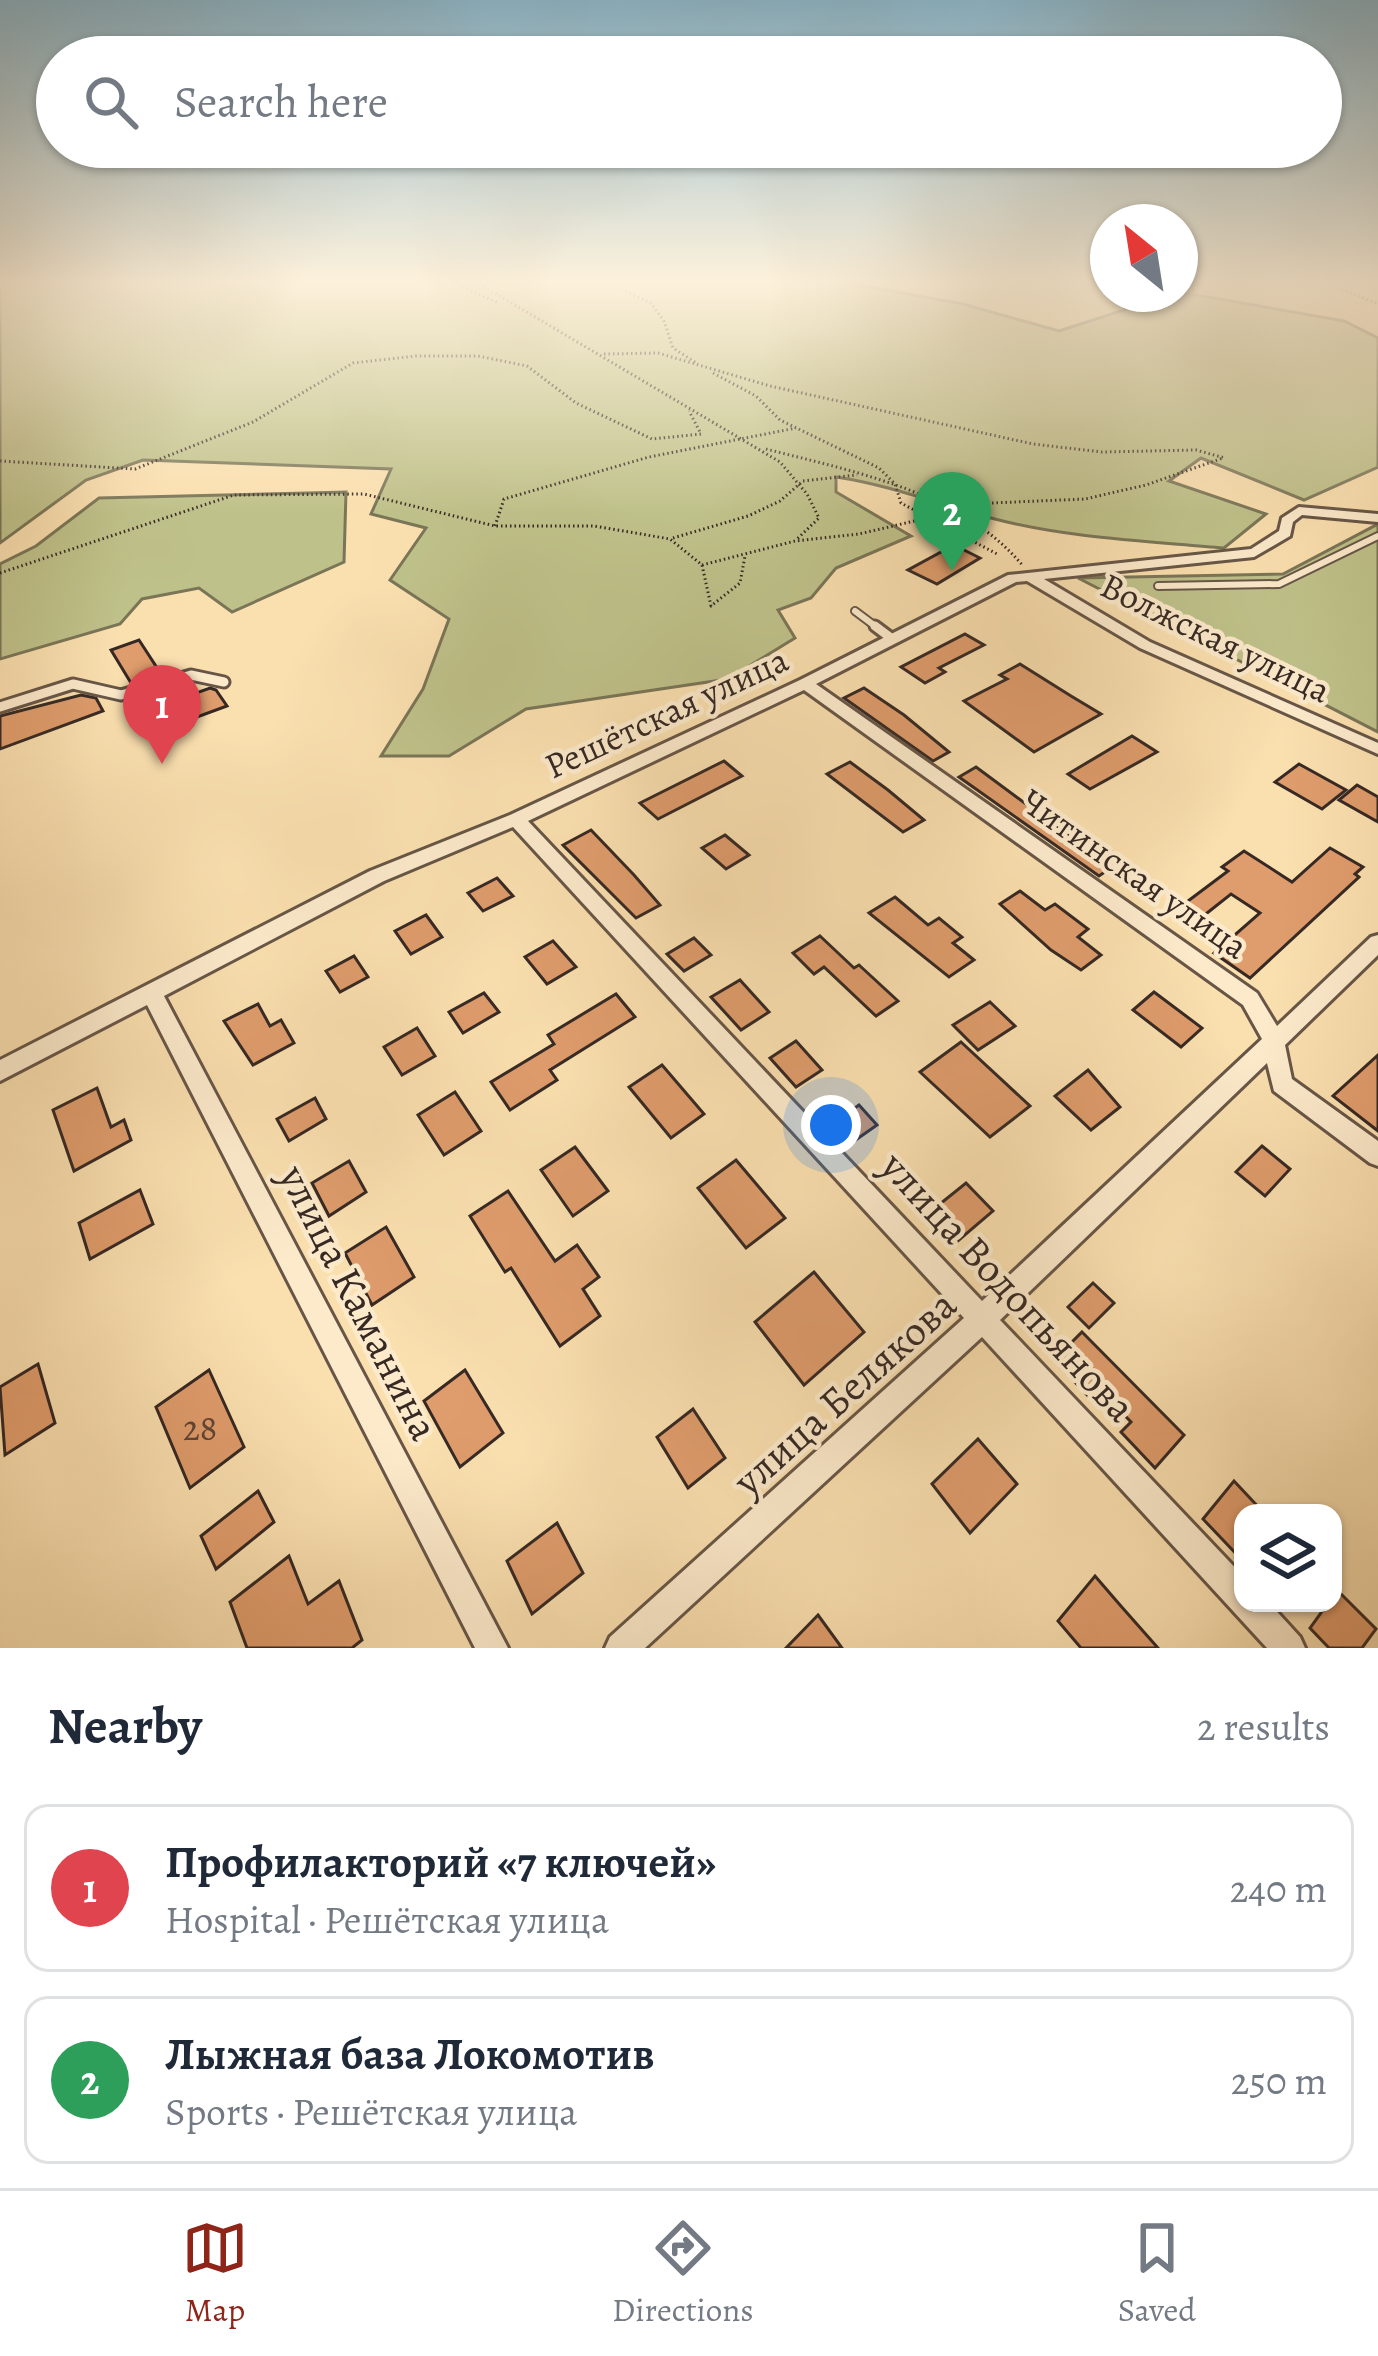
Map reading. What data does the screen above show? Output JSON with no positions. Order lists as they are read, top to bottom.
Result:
{
  "streets": {
    "street": [
      "Волжская улица",
      "Решётская улица",
      "Читинская улица",
      "улица Водопьянова",
      "улица Каманина",
      "улица Белякова"
    ]
  },
  "crossings": [
    ["Волжская улица", "Решётская улица"],
    ["Решётская улица", "Читинская улица"],
    ["Решётская улица", "улица Водопьянова"],
    ["Решётская улица", "улица Каманина"],
    ["Читинская улица", "улица Белякова"],
    ["улица Водопьянова", "улица Белякова"]
  ],
  "house_numbers": ["28"],
  "north": "top left",
  "page": {
    "search": "Search here",
    "pins": ["2", "1"],
    "heading": ["Nearby", "2 results"],
    "list": [
      {
        "mark": "1",
        "name": "Профилакторий «7 ключей»",
        "note": "Hospital · Решётская улица",
        "value": "240 m"
      },
      {
        "mark": "2",
        "name": "Лыжная база Локомотив",
        "note": "Sports · Решётская улица",
        "value": "250 m"
      }
    ],
    "nav": ["Map", "Directions", "Saved"]
  }
}
